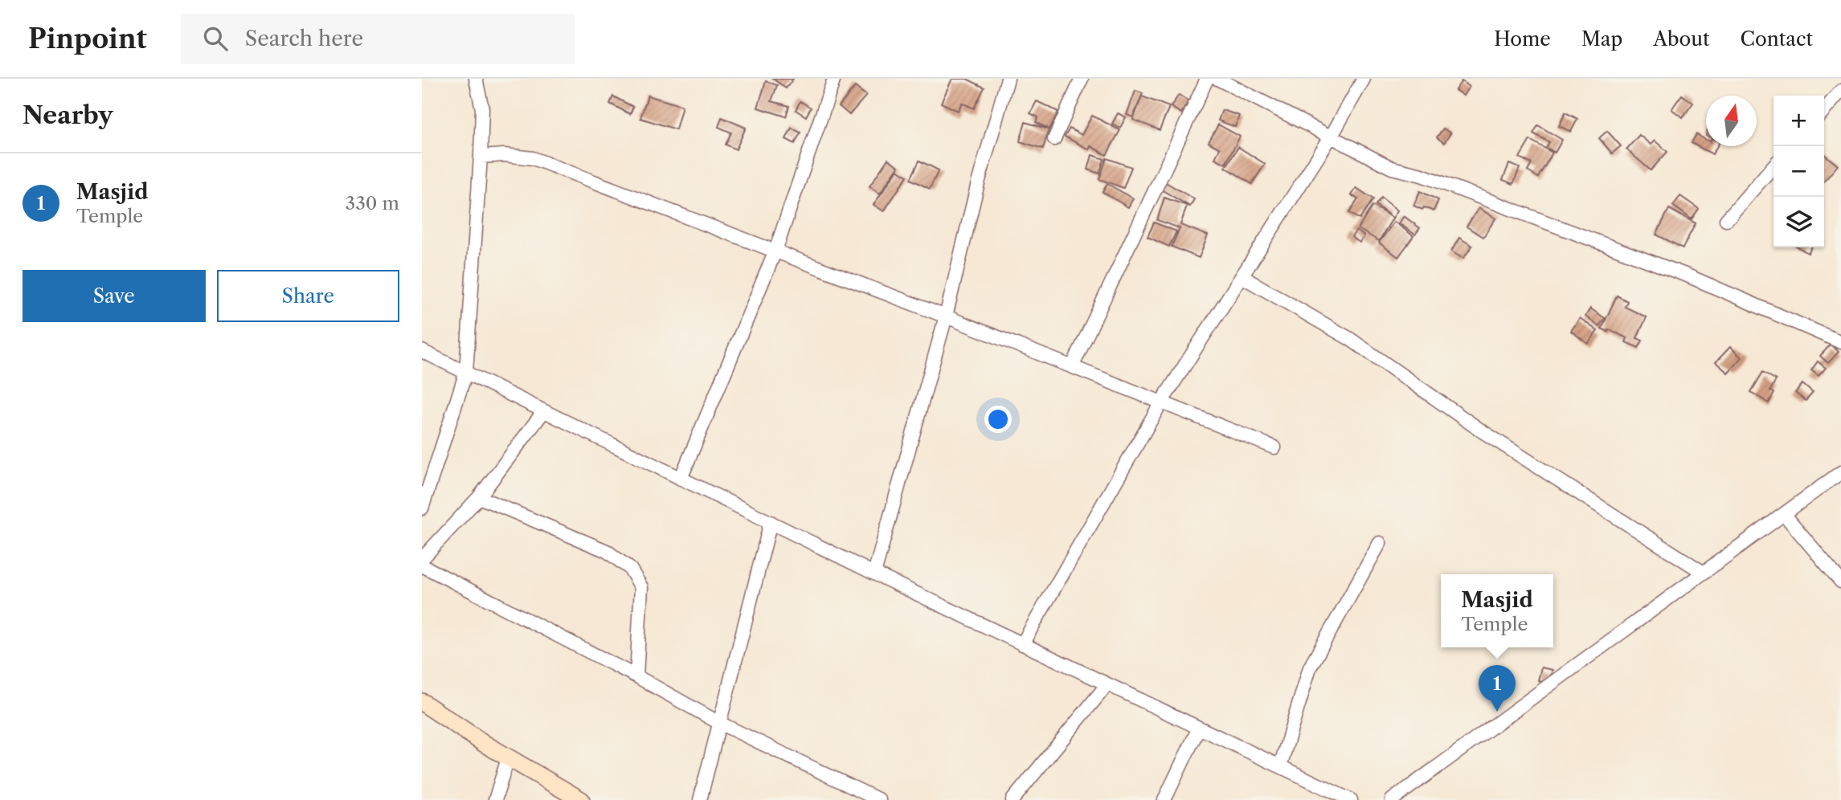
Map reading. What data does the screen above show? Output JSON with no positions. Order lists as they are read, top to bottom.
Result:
{
  "north": "top",
  "page": {
    "header": "Pinpoint",
    "search": "Search here",
    "nav": [
      "Home",
      "Map",
      "About",
      "Contact"
    ],
    "heading": "Nearby",
    "map_buttons": ["+", "−"],
    "list": [
      {
        "mark": "1",
        "name": "Masjid",
        "note": "Temple",
        "value": "330 m"
      }
    ],
    "buttons": ["Save", "Share"],
    "popup": ["Masjid", "Temple"],
    "pins": "1"
  }
}
